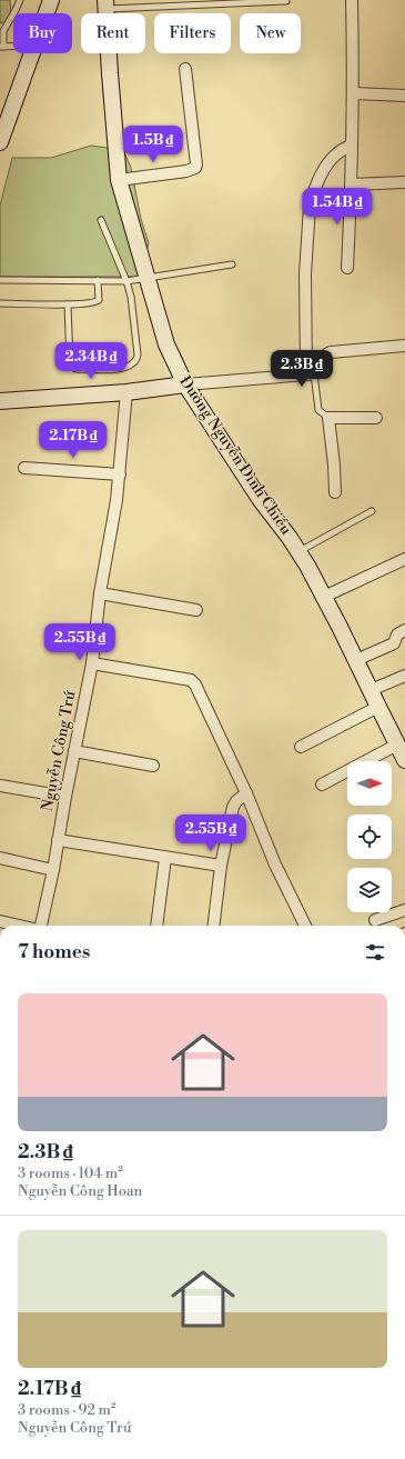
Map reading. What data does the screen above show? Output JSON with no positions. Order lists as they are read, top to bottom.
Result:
{
  "streets": {
    "street": ["Đường Nguyễn Đình Chiểu", "Nguyễn Công Trứ"]
  },
  "north": "right",
  "page": {
    "chip": [
      "Buy",
      "Rent",
      "Filters",
      "New"
    ],
    "price": [
      "1.5B ₫",
      "1.54B ₫",
      "2.34B ₫",
      "2.3B ₫",
      "2.17B ₫",
      "2.55B ₫",
      "2.55B ₫"
    ],
    "heading": "7 homes",
    "list": [
      {
        "name": "2.3B ₫",
        "note": "3 rooms · 104 m² · Nguyễn Công Hoan"
      },
      {
        "name": "2.17B ₫",
        "note": "3 rooms · 92 m² · Nguyễn Công Trứ"
      }
    ]
  }
}
